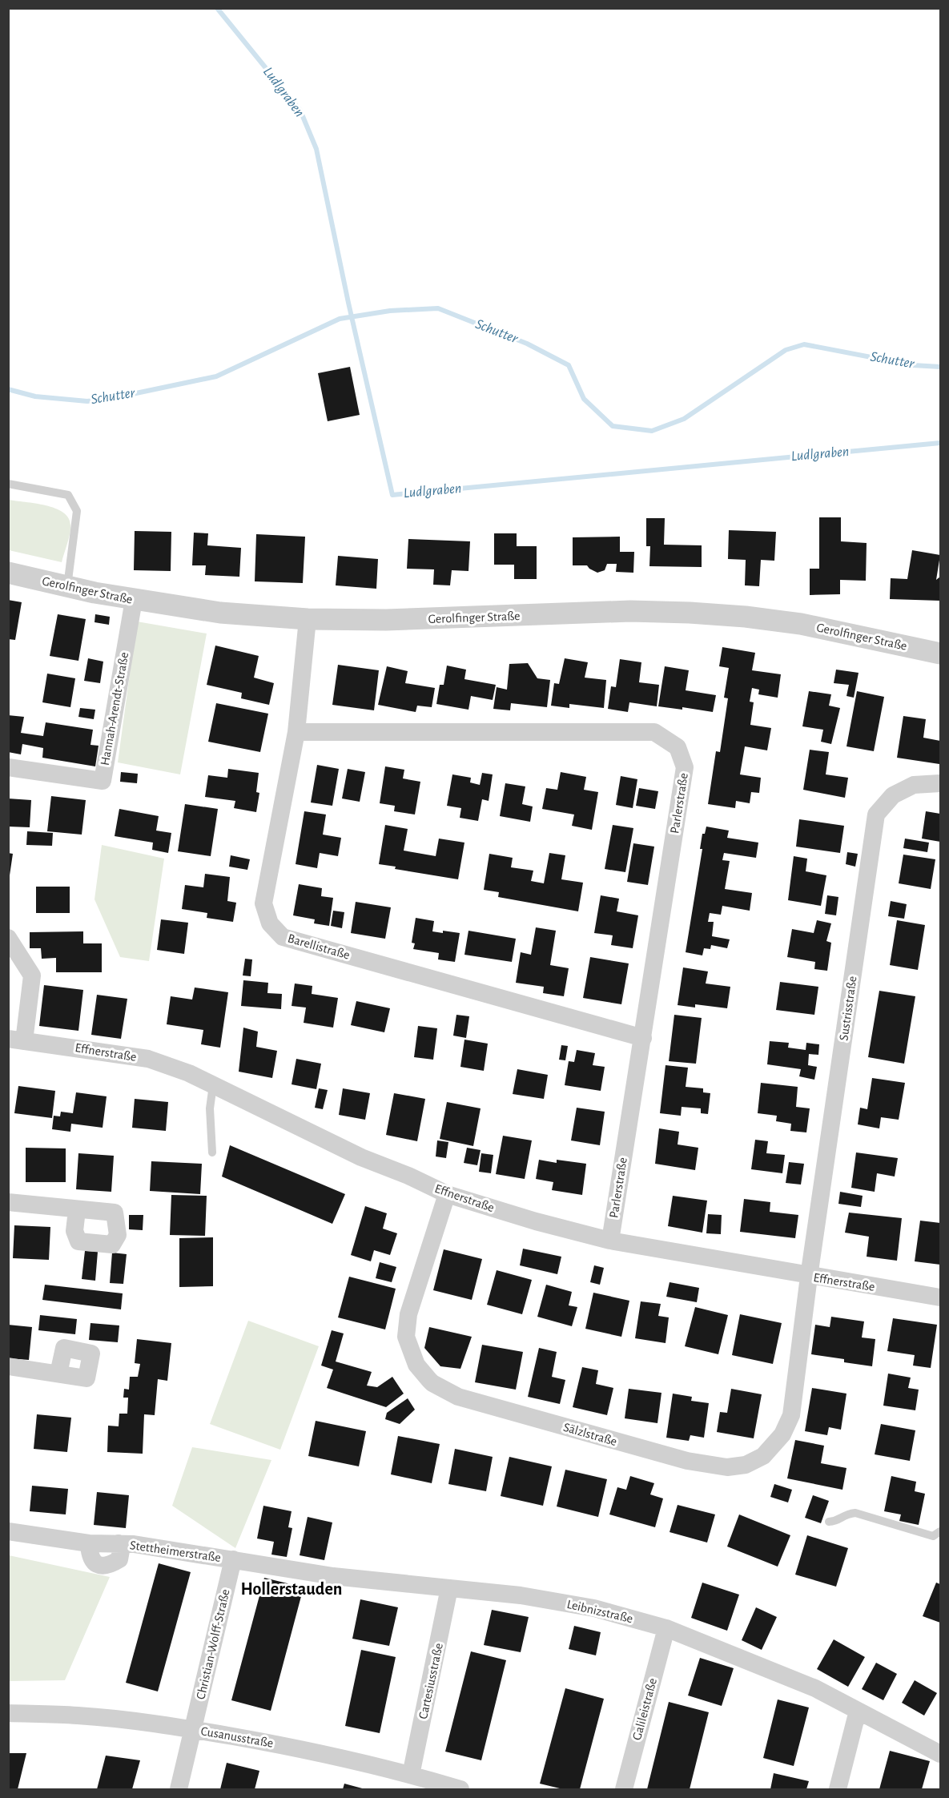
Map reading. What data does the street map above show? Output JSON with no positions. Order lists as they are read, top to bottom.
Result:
{
  "streets": {
    "street": [
      "Gerolfinger Straße",
      "Hannah-Arendt-Straße",
      "Parlerstraße",
      "Barellistraße",
      "Sustrisstraße",
      "Effnerstraße",
      "Sälzlstraße",
      "Stettheimerstraße",
      "Leibnizstraße",
      "Christian-Wolff-Straße",
      "Cartesiusstraße",
      "Galileistraße",
      "Cusanusstraße"
    ]
  },
  "crossings": [
    ["Gerolfinger Straße", "Hannah-Arendt-Straße"],
    ["Gerolfinger Straße", "Barellistraße"],
    ["Parlerstraße", "Barellistraße"],
    ["Parlerstraße", "Effnerstraße"],
    ["Sustrisstraße", "Effnerstraße"],
    ["Sustrisstraße", "Sälzlstraße"],
    ["Effnerstraße", "Sälzlstraße"],
    ["Stettheimerstraße", "Leibnizstraße"],
    ["Stettheimerstraße", "Christian-Wolff-Straße"],
    ["Leibnizstraße", "Christian-Wolff-Straße"],
    ["Leibnizstraße", "Cartesiusstraße"],
    ["Leibnizstraße", "Galileistraße"],
    ["Christian-Wolff-Straße", "Cusanusstraße"],
    ["Cartesiusstraße", "Cusanusstraße"]
  ],
  "districts": ["Hollerstauden"],
  "water": ["Ludlgraben", "Schutter"]
}
